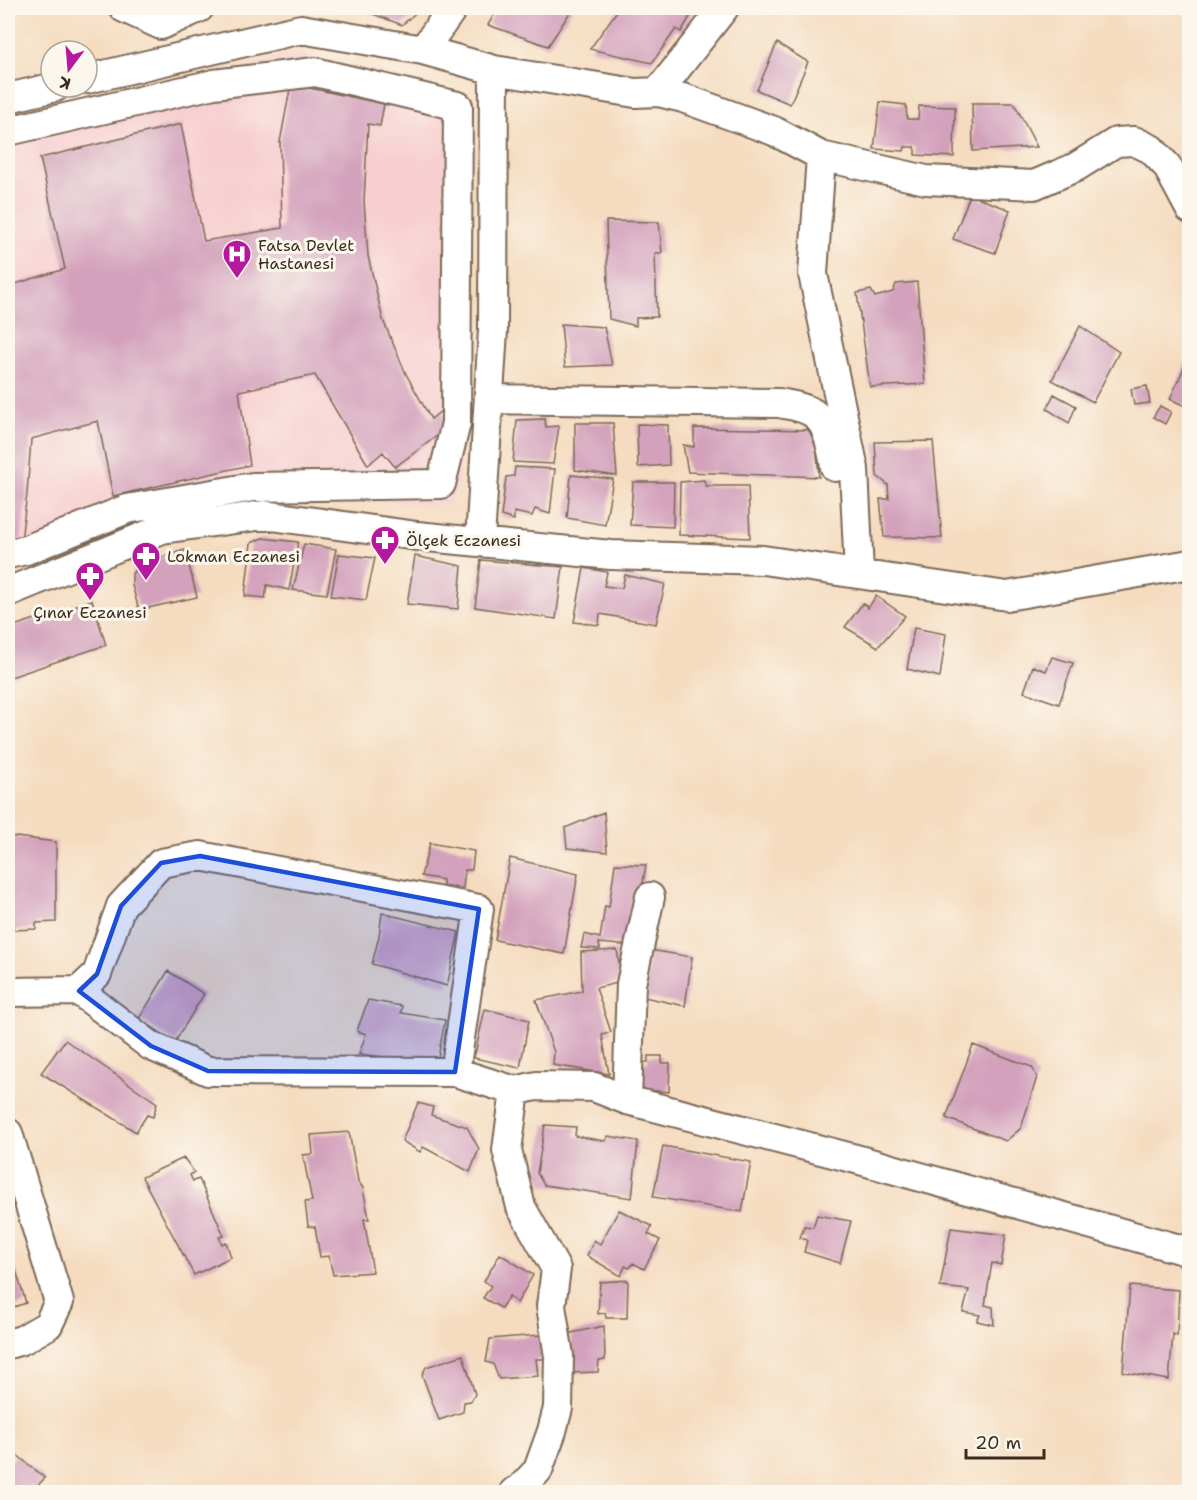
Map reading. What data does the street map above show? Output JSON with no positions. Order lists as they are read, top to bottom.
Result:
{
  "places": {
    "hospital": ["Fatsa Devlet Hastanesi"],
    "pharmacy": ["Ölçek Eczanesi", "Lokman Eczanesi", "Çınar Eczanesi"]
  },
  "scale_bar": "20 m",
  "north": "bottom"
}
